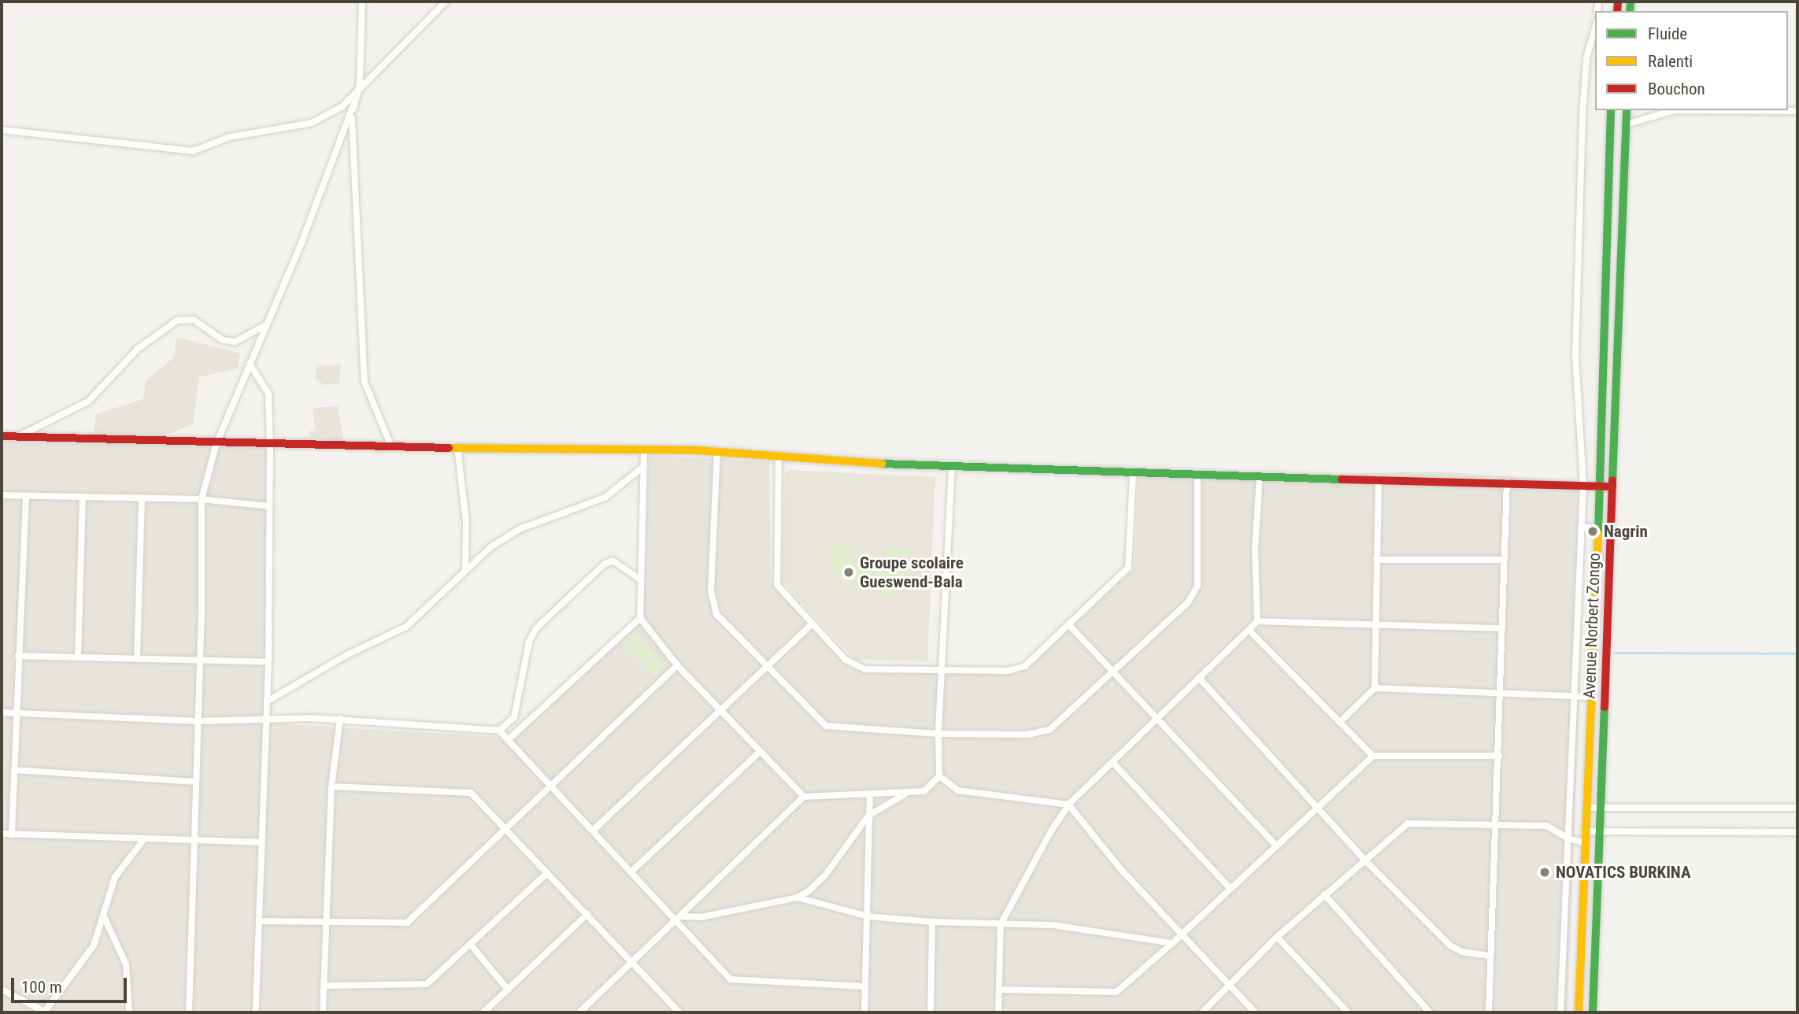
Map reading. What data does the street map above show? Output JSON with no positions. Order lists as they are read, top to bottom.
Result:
{
  "streets": {
    "main road": ["Avenue Norbert Zongo"]
  },
  "places": ["Nagrin", "Groupe scolaire Gueswend-Bala", "NOVATICS BURKINA"],
  "legend": ["Fluide", "Ralenti", "Bouchon"],
  "scale_bar": "100 m"
}
